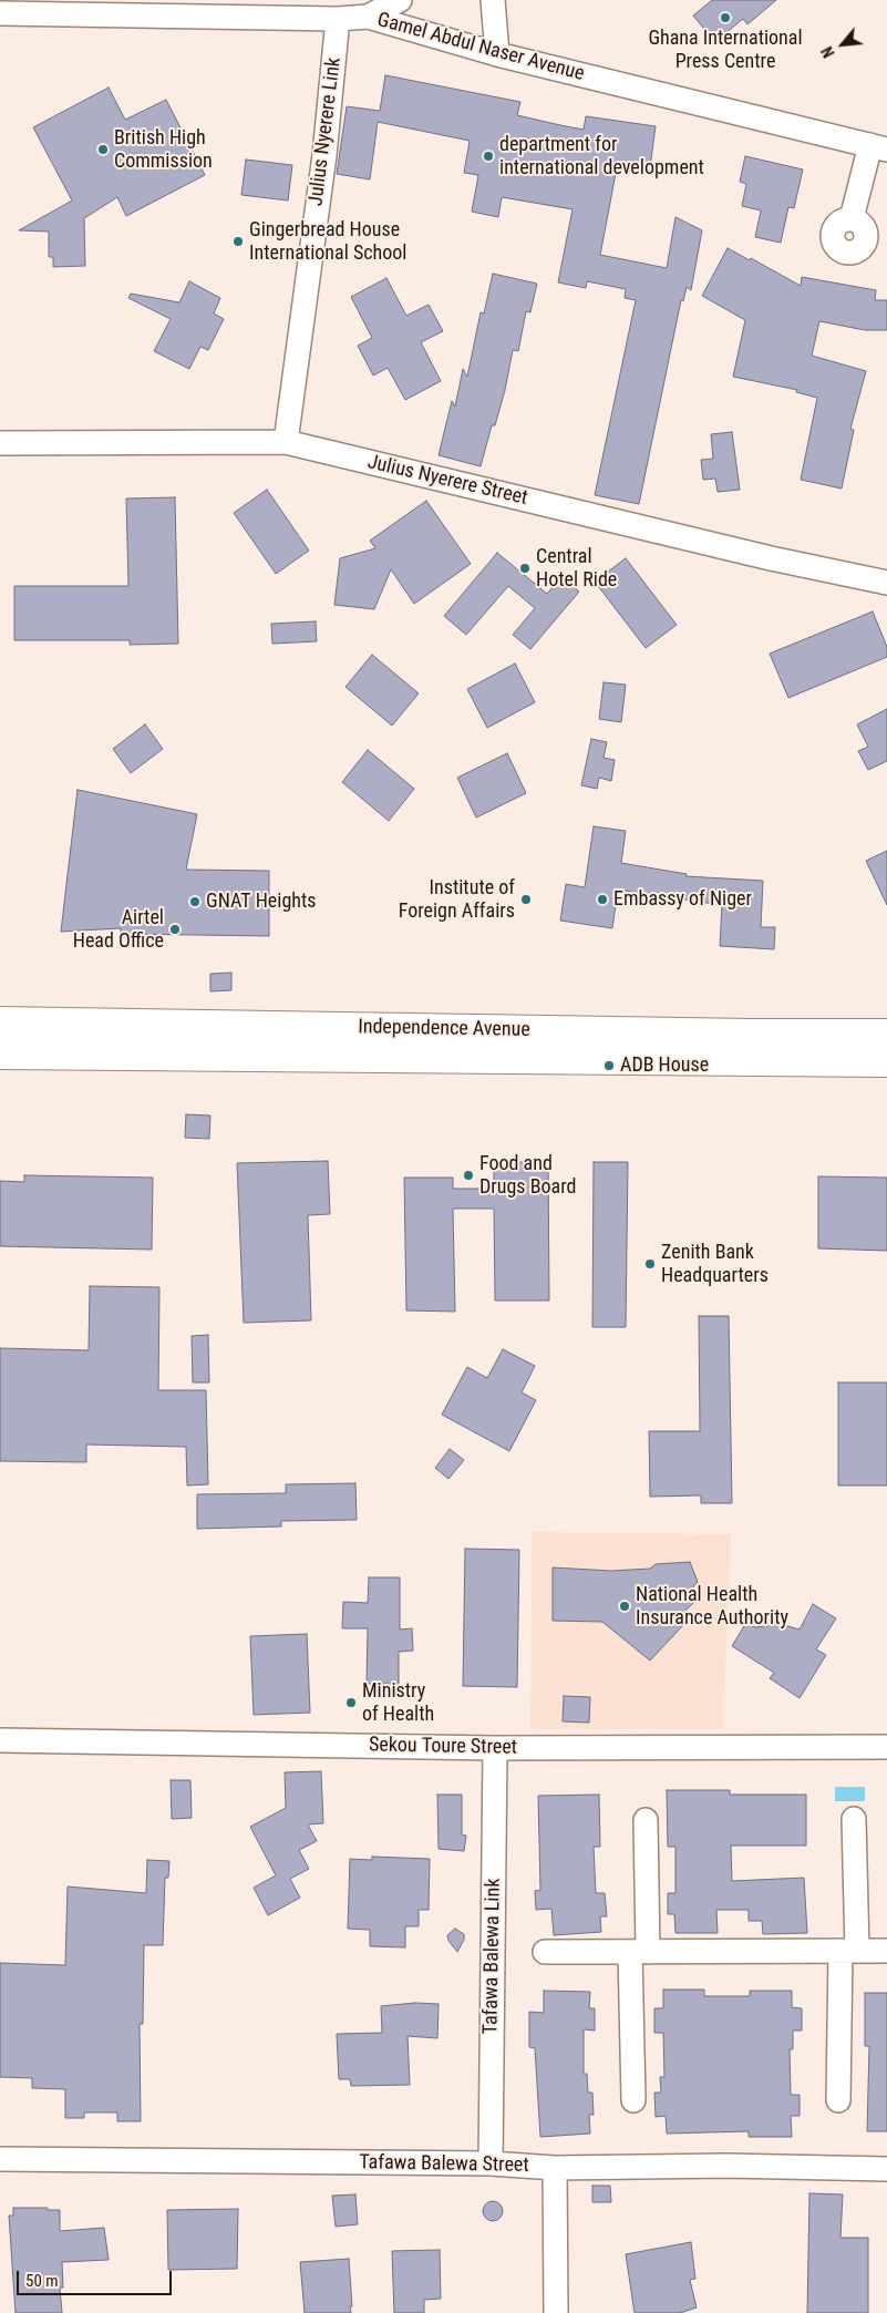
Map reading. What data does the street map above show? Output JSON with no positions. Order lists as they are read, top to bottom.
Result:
{
  "streets": {
    "main road": ["Independence Avenue"],
    "street": [
      "Gamel Abdul Naser Avenue",
      "Julius Nyerere Link",
      "Julius Nyerere Street",
      "Sekou Toure Street",
      "Tafawa Balewa Link",
      "Tafawa Balewa Street"
    ]
  },
  "crossings": [
    ["Gamel Abdul Naser Avenue", "Julius Nyerere Link"],
    ["Julius Nyerere Link", "Julius Nyerere Street"],
    ["Sekou Toure Street", "Tafawa Balewa Link"],
    ["Tafawa Balewa Link", "Tafawa Balewa Street"]
  ],
  "places": [
    "Ghana International Press Centre",
    "British High Commission",
    "department for international development",
    "Gingerbread House International School",
    "Central Hotel Ride",
    "Institute of Foreign Affairs",
    "Embassy of Niger",
    "GNAT Heights",
    "Airtel Head Office",
    "ADB House",
    "Food and Drugs Board",
    "Zenith Bank Headquarters",
    "National Health Insurance Authority",
    "Ministry of Health"
  ],
  "scale_bar": "50 m",
  "north": "bottom left"
}
